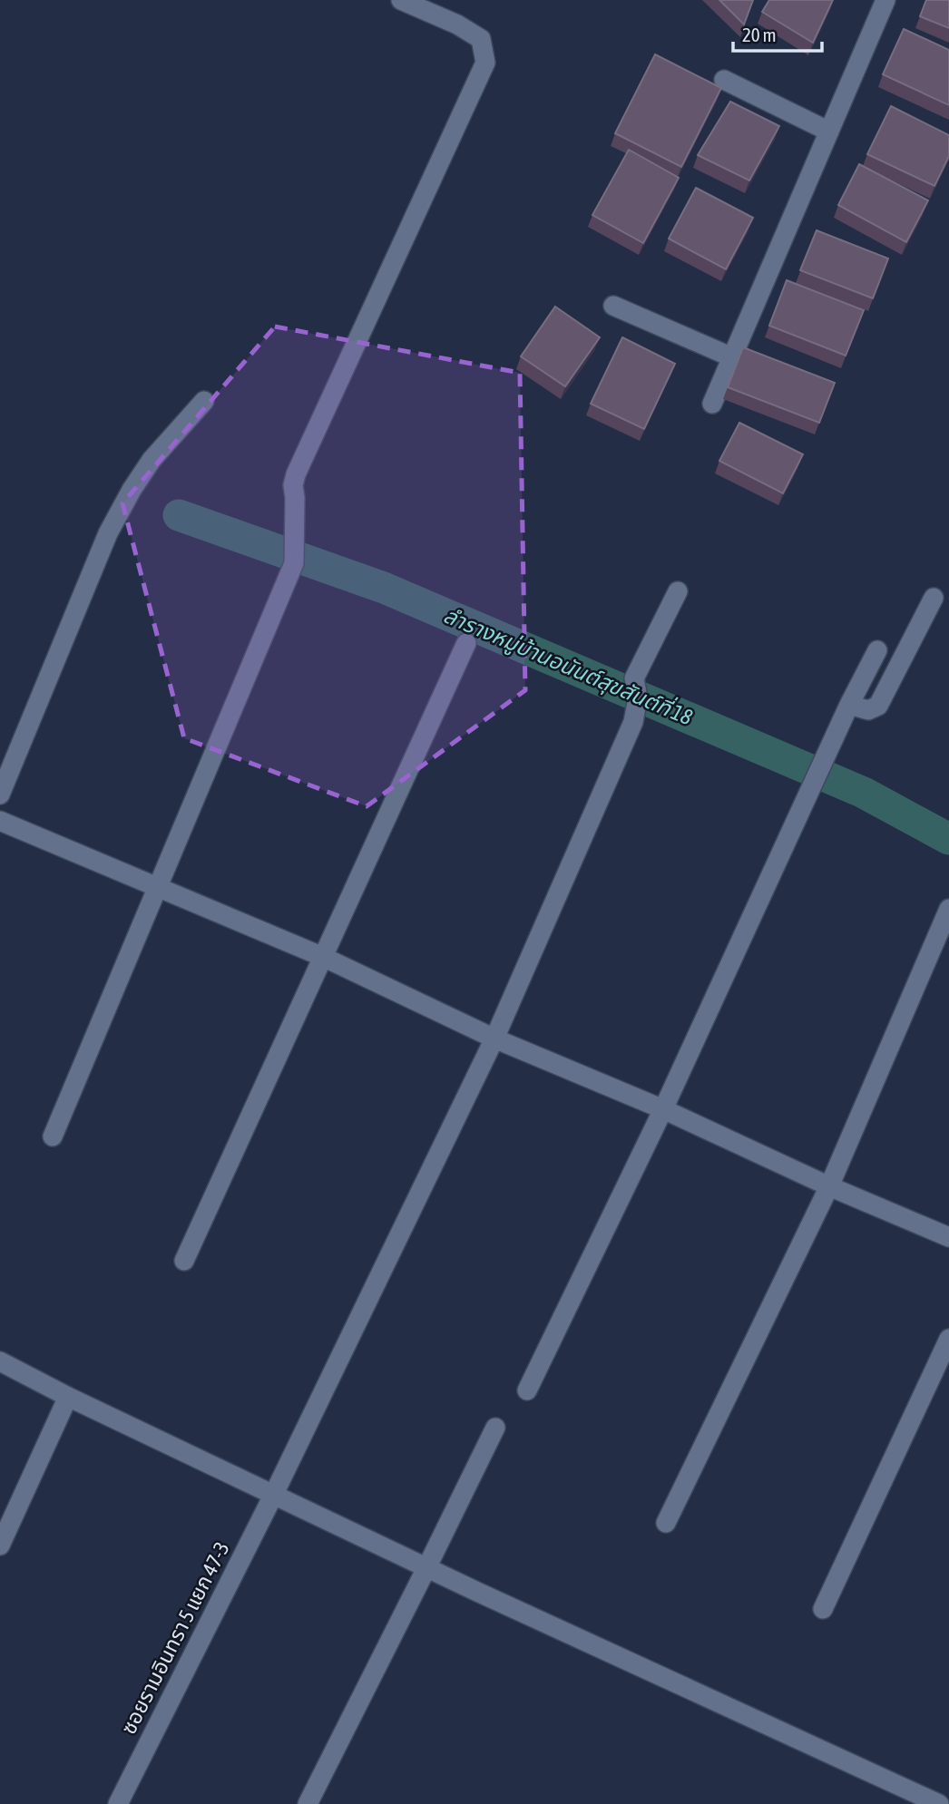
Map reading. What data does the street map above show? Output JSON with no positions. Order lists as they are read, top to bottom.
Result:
{
  "streets": {
    "street": ["ซอยรามอินทรา 5 แยก 47-3"]
  },
  "water": ["ลำรางหมู่บ้านอนันต์สุขสันต์ที่ 18"],
  "scale_bar": "20 m"
}
